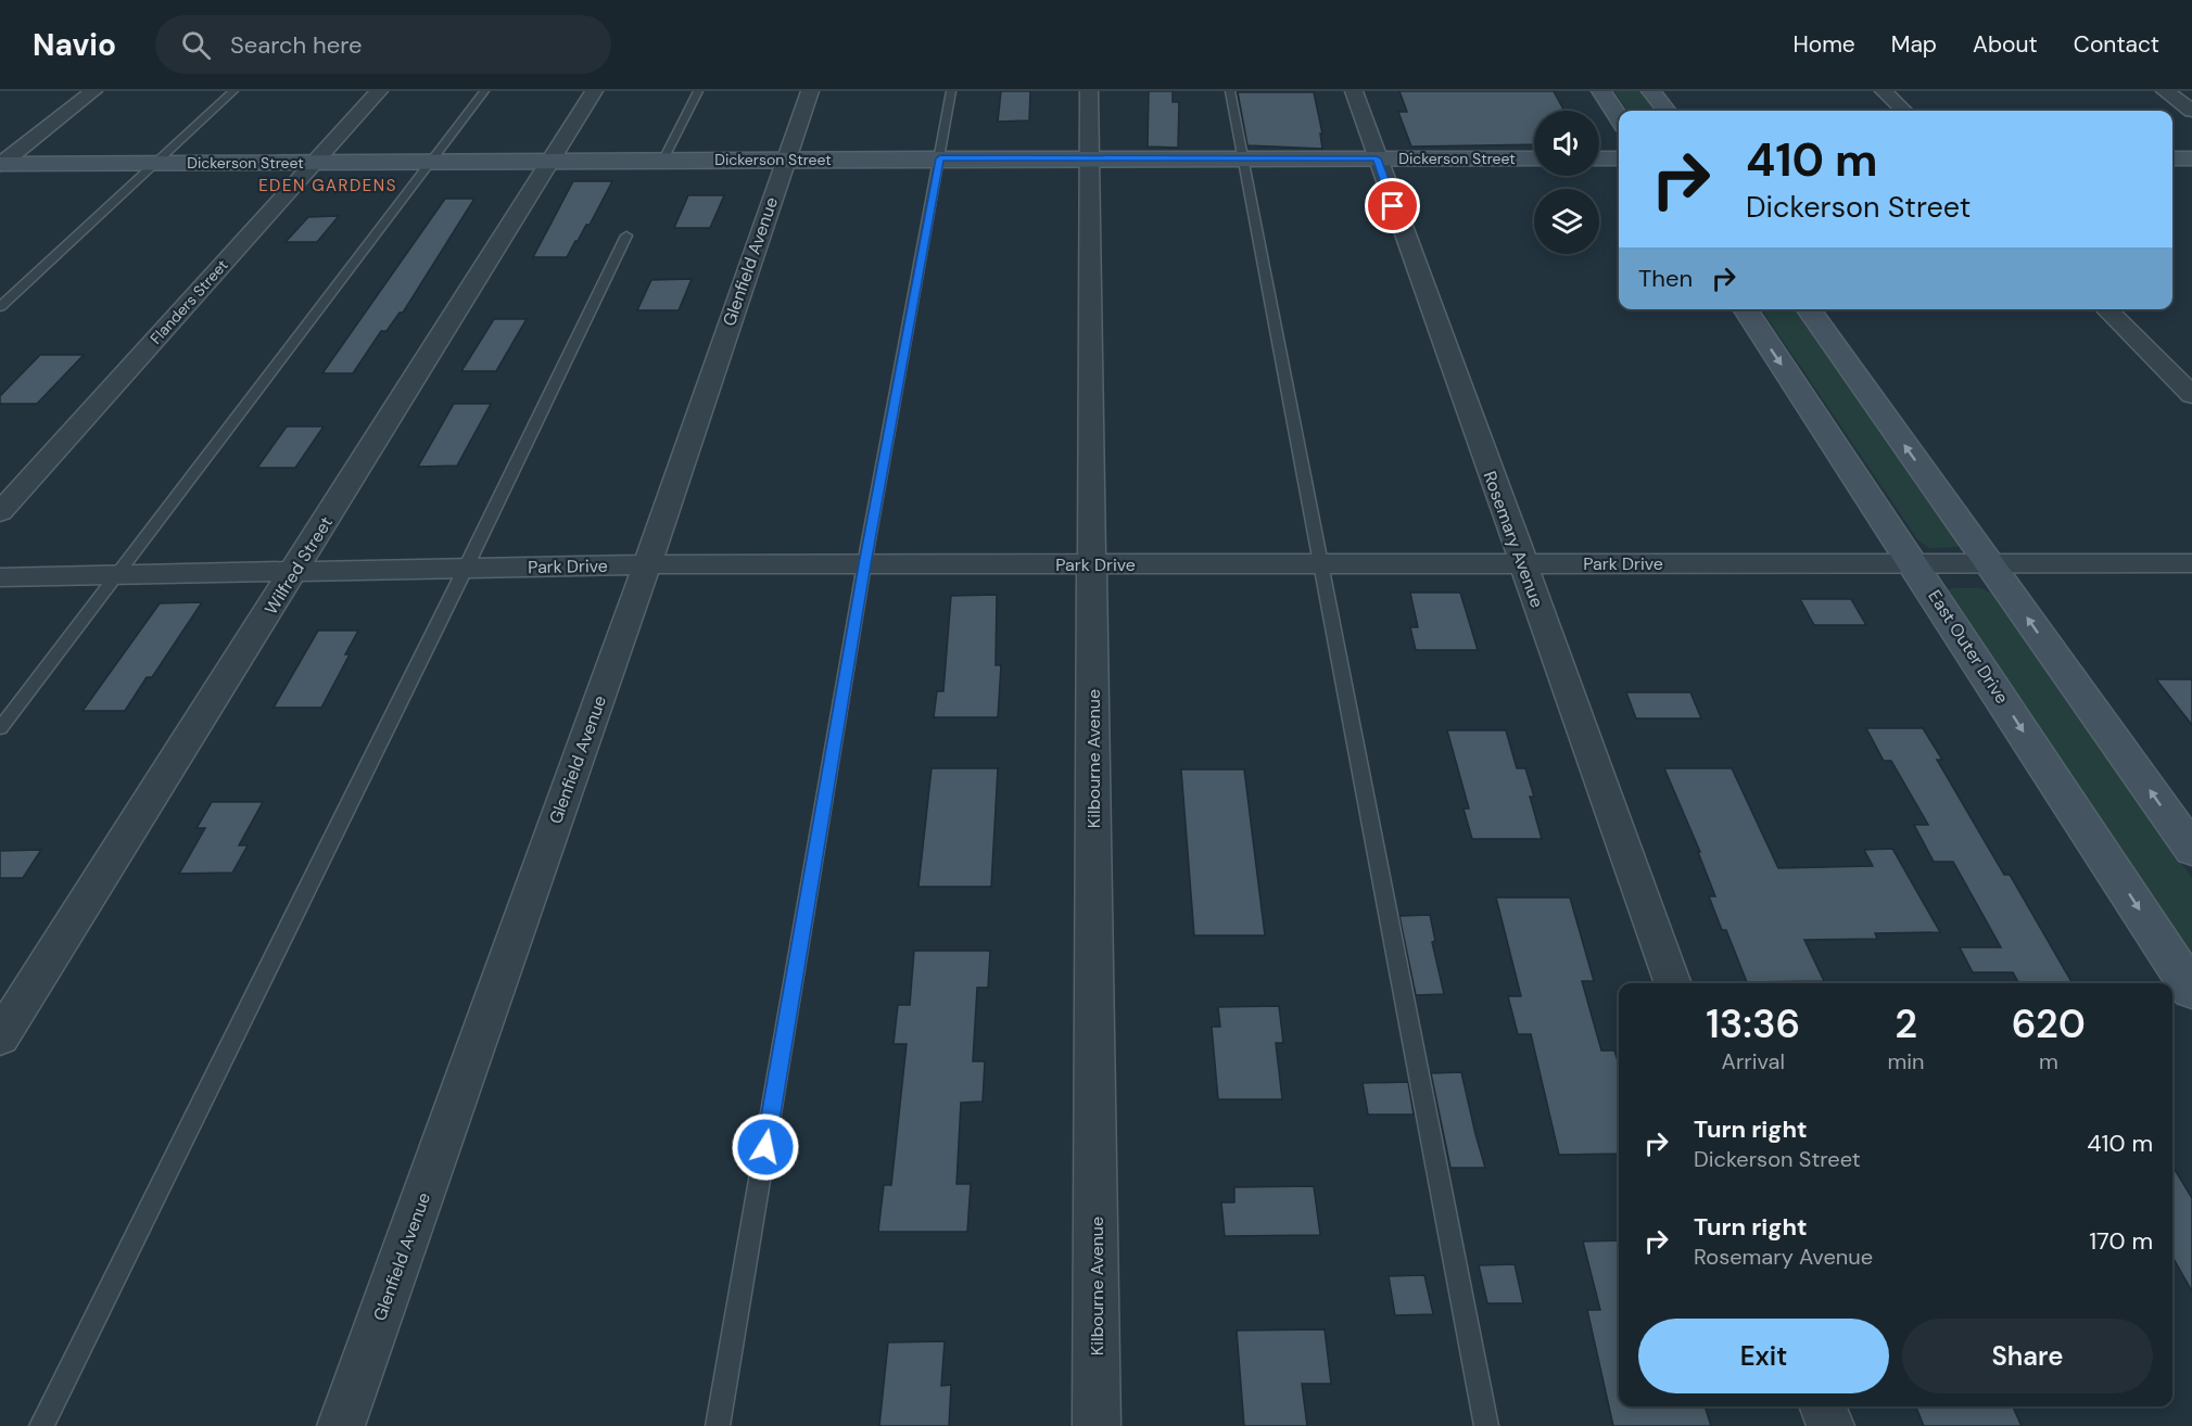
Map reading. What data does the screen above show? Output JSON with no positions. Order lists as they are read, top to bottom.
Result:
{
  "streets": {
    "street": [
      "Dickerson Street",
      "Glenfield Avenue",
      "Flanders Street",
      "Rosemary Avenue",
      "Park Drive",
      "Wilfred Street",
      "East Outer Drive",
      "Kilbourne Avenue"
    ]
  },
  "crossings": [
    ["Dickerson Street", "Glenfield Avenue"],
    ["Dickerson Street", "Flanders Street"],
    ["Dickerson Street", "Rosemary Avenue"],
    ["Dickerson Street", "Wilfred Street"],
    ["Dickerson Street", "Kilbourne Avenue"],
    ["Glenfield Avenue", "Park Drive"],
    ["Rosemary Avenue", "Park Drive"],
    ["Park Drive", "Wilfred Street"],
    ["Park Drive", "East Outer Drive"],
    ["Park Drive", "Kilbourne Avenue"]
  ],
  "districts": ["EDEN GARDENS"],
  "page": {
    "header": "Navio",
    "search": "Search here",
    "nav": [
      "Home",
      "Map",
      "About",
      "Contact"
    ],
    "turn": ["410 m", "Dickerson Street"],
    "then": "Then",
    "eta": [
      "13:36",
      "Arrival",
      "2",
      "min",
      "620",
      "m"
    ],
    "list": [
      {
        "name": "Turn right",
        "note": "Dickerson Street",
        "value": "410 m"
      },
      {
        "name": "Turn right",
        "note": "Rosemary Avenue",
        "value": "170 m"
      }
    ],
    "buttons": ["Exit", "Share"]
  }
}
